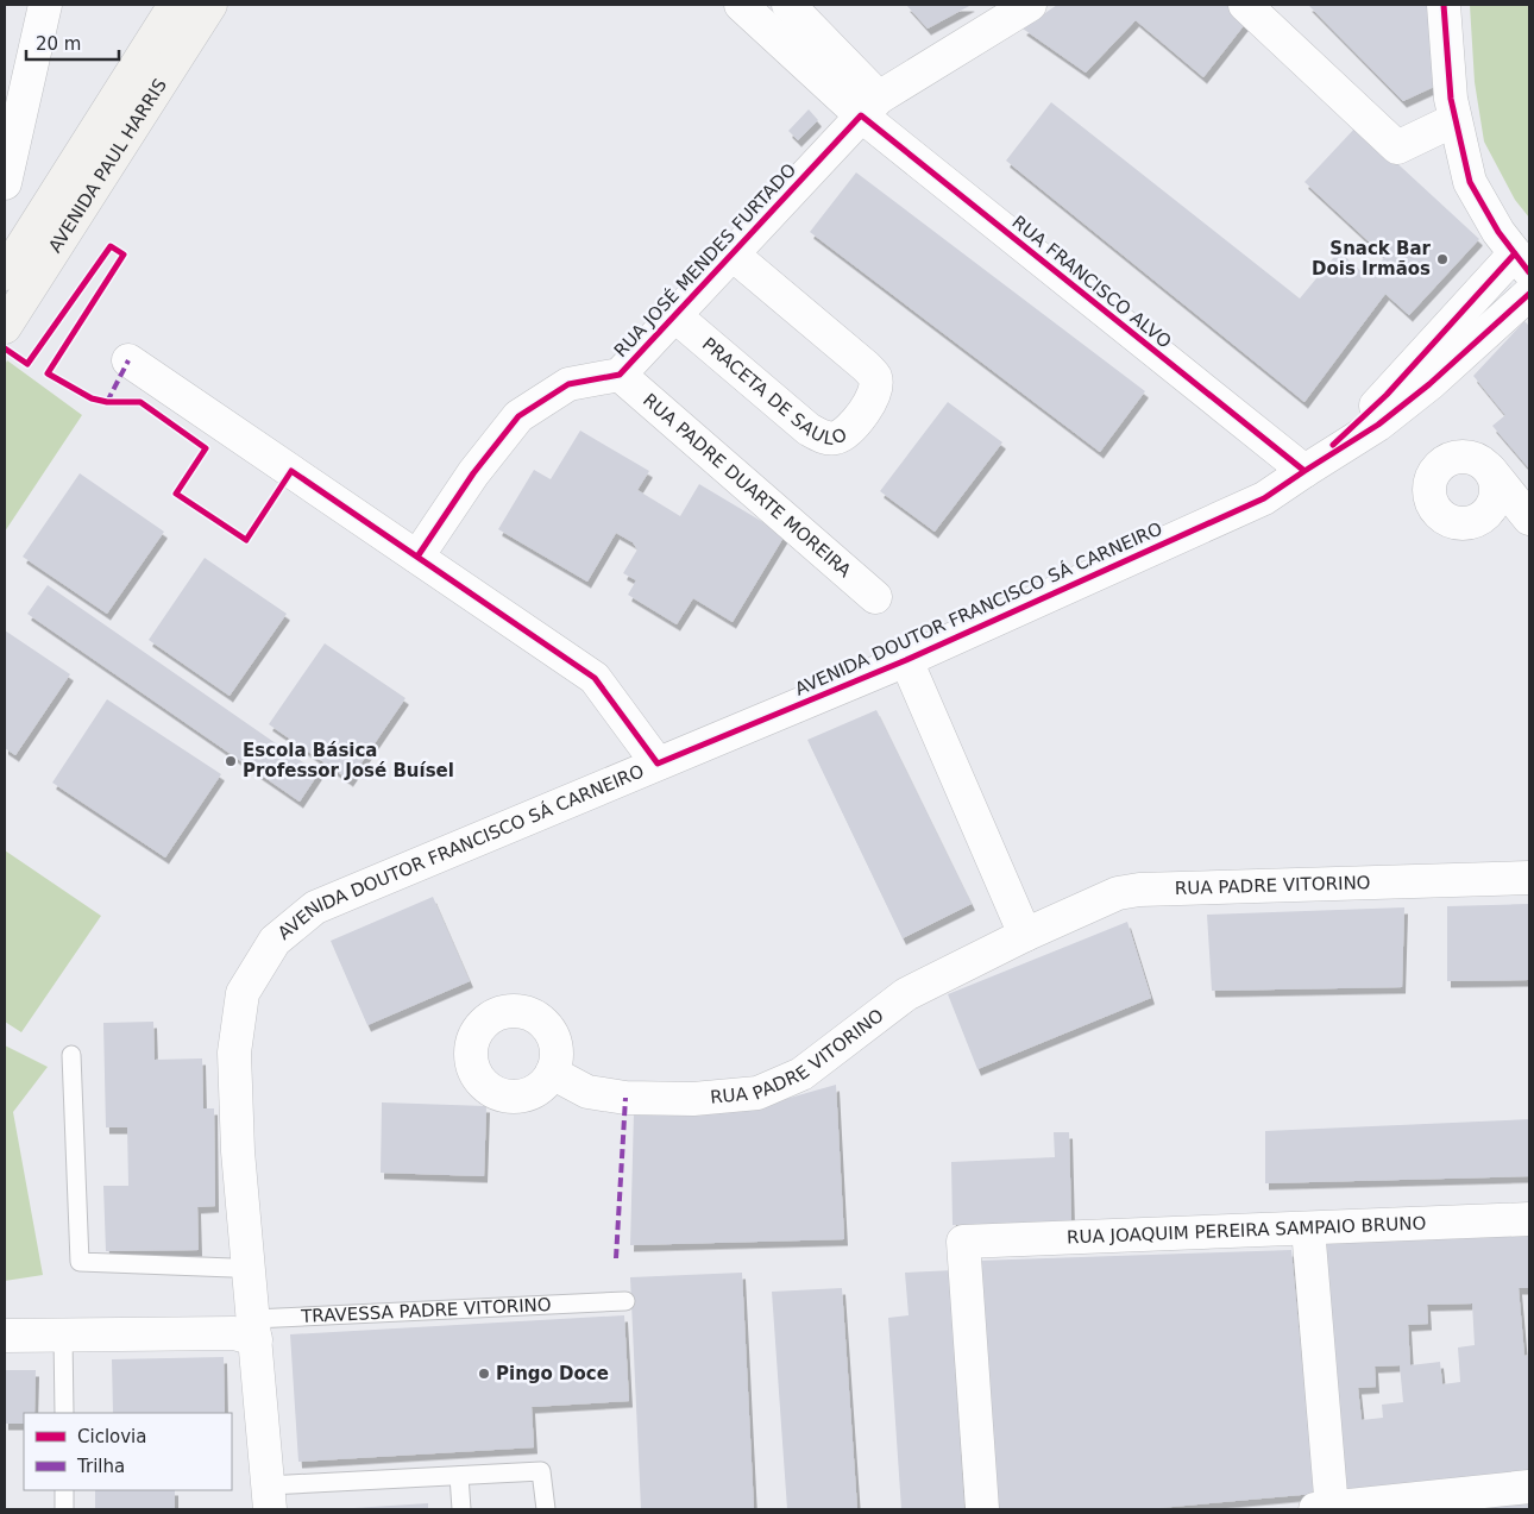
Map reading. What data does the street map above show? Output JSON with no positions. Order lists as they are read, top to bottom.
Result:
{
  "streets": {
    "main road": ["AVENIDA PAUL HARRIS"],
    "street": [
      "RUA JOSÉ MENDES FURTADO",
      "RUA FRANCISCO ALVO",
      "PRACETA DE SAULO",
      "RUA PADRE DUARTE MOREIRA",
      "AVENIDA DOUTOR FRANCISCO SÁ CARNEIRO",
      "RUA PADRE VITORINO",
      "RUA JOAQUIM PEREIRA SAMPAIO BRUNO"
    ],
    "lane": ["TRAVESSA PADRE VITORINO"]
  },
  "crossings": [
    ["RUA JOSÉ MENDES FURTADO", "RUA FRANCISCO ALVO"],
    ["RUA JOSÉ MENDES FURTADO", "PRACETA DE SAULO"],
    ["RUA JOSÉ MENDES FURTADO", "RUA PADRE DUARTE MOREIRA"],
    ["RUA FRANCISCO ALVO", "AVENIDA DOUTOR FRANCISCO SÁ CARNEIRO"],
    ["AVENIDA DOUTOR FRANCISCO SÁ CARNEIRO", "TRAVESSA PADRE VITORINO"]
  ],
  "places": ["Snack Bar Dois Irmãos", "Escola Básica Professor José Buísel", "Pingo Doce"],
  "legend": ["Ciclovia", "Trilha"],
  "scale_bar": "20 m"
}
